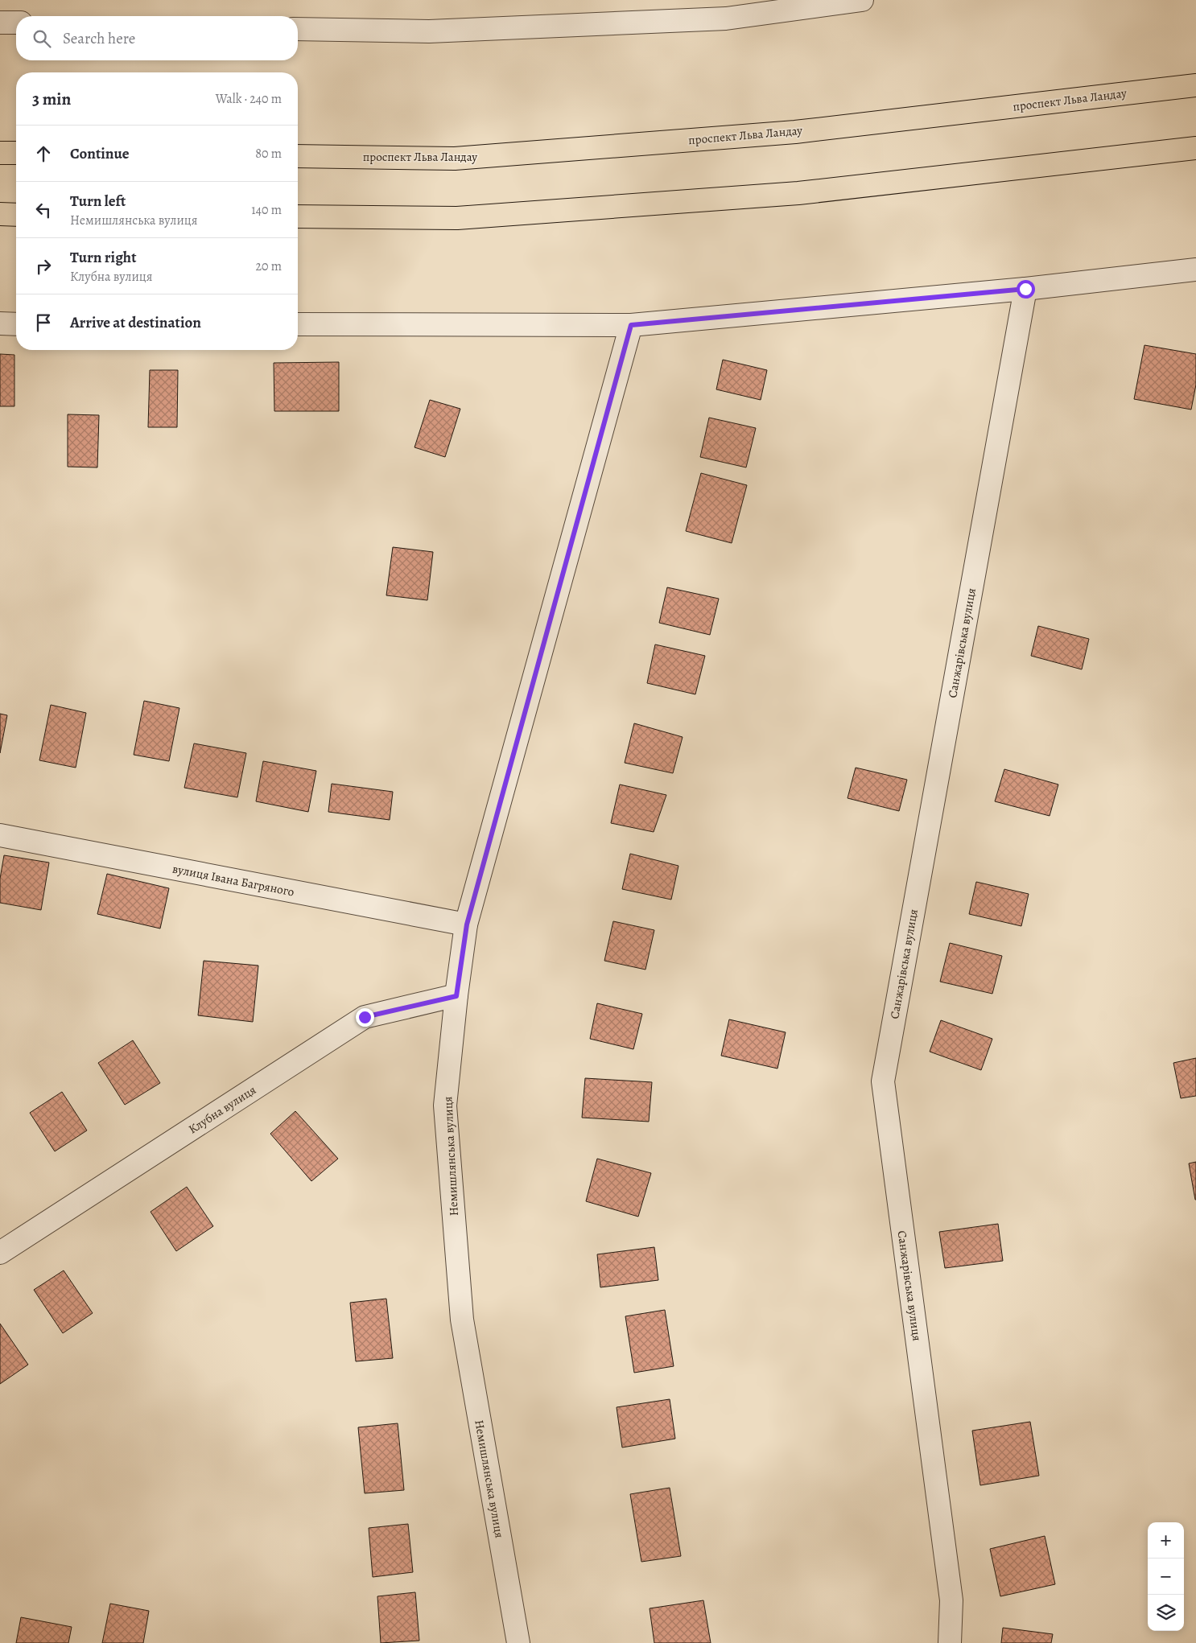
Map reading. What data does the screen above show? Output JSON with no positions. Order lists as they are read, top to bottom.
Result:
{
  "streets": {
    "main road": ["проспект Льва Ландау"],
    "street": [
      "Санжарівська вулиця",
      "вулиця Івана Багряного",
      "Клубна вулиця",
      "Немишлянська вулиця"
    ]
  },
  "crossings": [
    ["вулиця Івана Багряного", "Немишлянська вулиця"],
    ["Клубна вулиця", "Немишлянська вулиця"]
  ],
  "page": {
    "search": "Search here",
    "heading": ["3 min", "Walk · 240 m"],
    "list": [
      ["Continue", "80 m"],
      ["Turn left", "Немишлянська вулиця", "140 m"],
      ["Turn right", "Клубна вулиця", "20 m"],
      "Arrive at destination"
    ],
    "map_buttons": ["+", "−"]
  }
}
